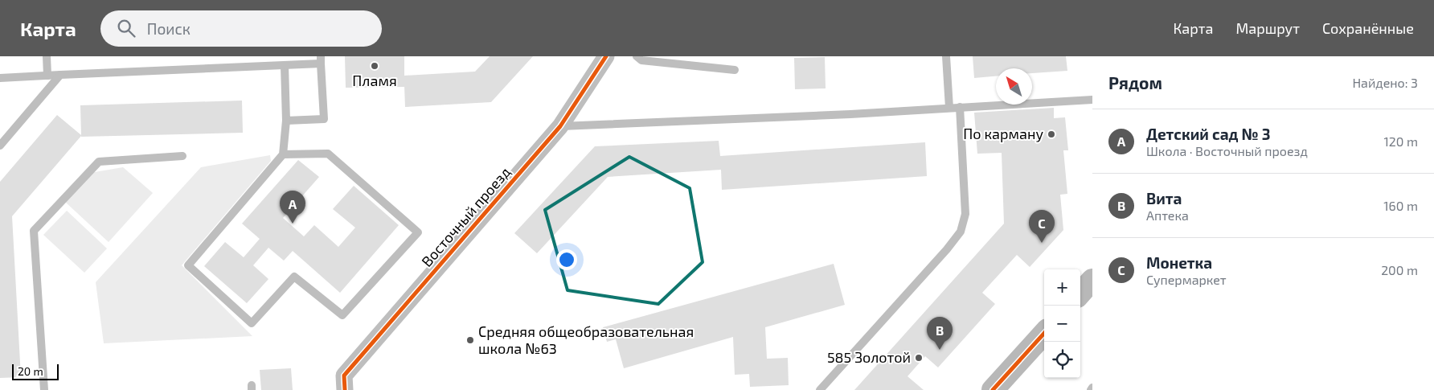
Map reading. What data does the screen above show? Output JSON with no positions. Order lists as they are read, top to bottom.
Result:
{
  "streets": {
    "street": ["Восточный проезд"]
  },
  "places": [
    "Пламя",
    "По карману",
    "Средняя общеобразовательная школа №63",
    "585 Золотой"
  ],
  "scale_bar": "20 m",
  "north": "top left",
  "page": {
    "header": "Карта",
    "search": "Поиск",
    "nav": ["Карта", "Маршрут", "Сохранённые"],
    "heading": ["Рядом", "Найдено: 3"],
    "list": [
      {
        "mark": "A",
        "name": "Детский сад № 3",
        "note": "Школа · Восточный проезд",
        "value": "120 m"
      },
      {
        "mark": "B",
        "name": "Вита",
        "note": "Аптека",
        "value": "160 m"
      },
      {
        "mark": "C",
        "name": "Монетка",
        "note": "Супермаркет",
        "value": "200 m"
      }
    ],
    "pins": ["A", "C", "B"],
    "map_buttons": ["+", "−"],
    "scale": "20 m"
  }
}
